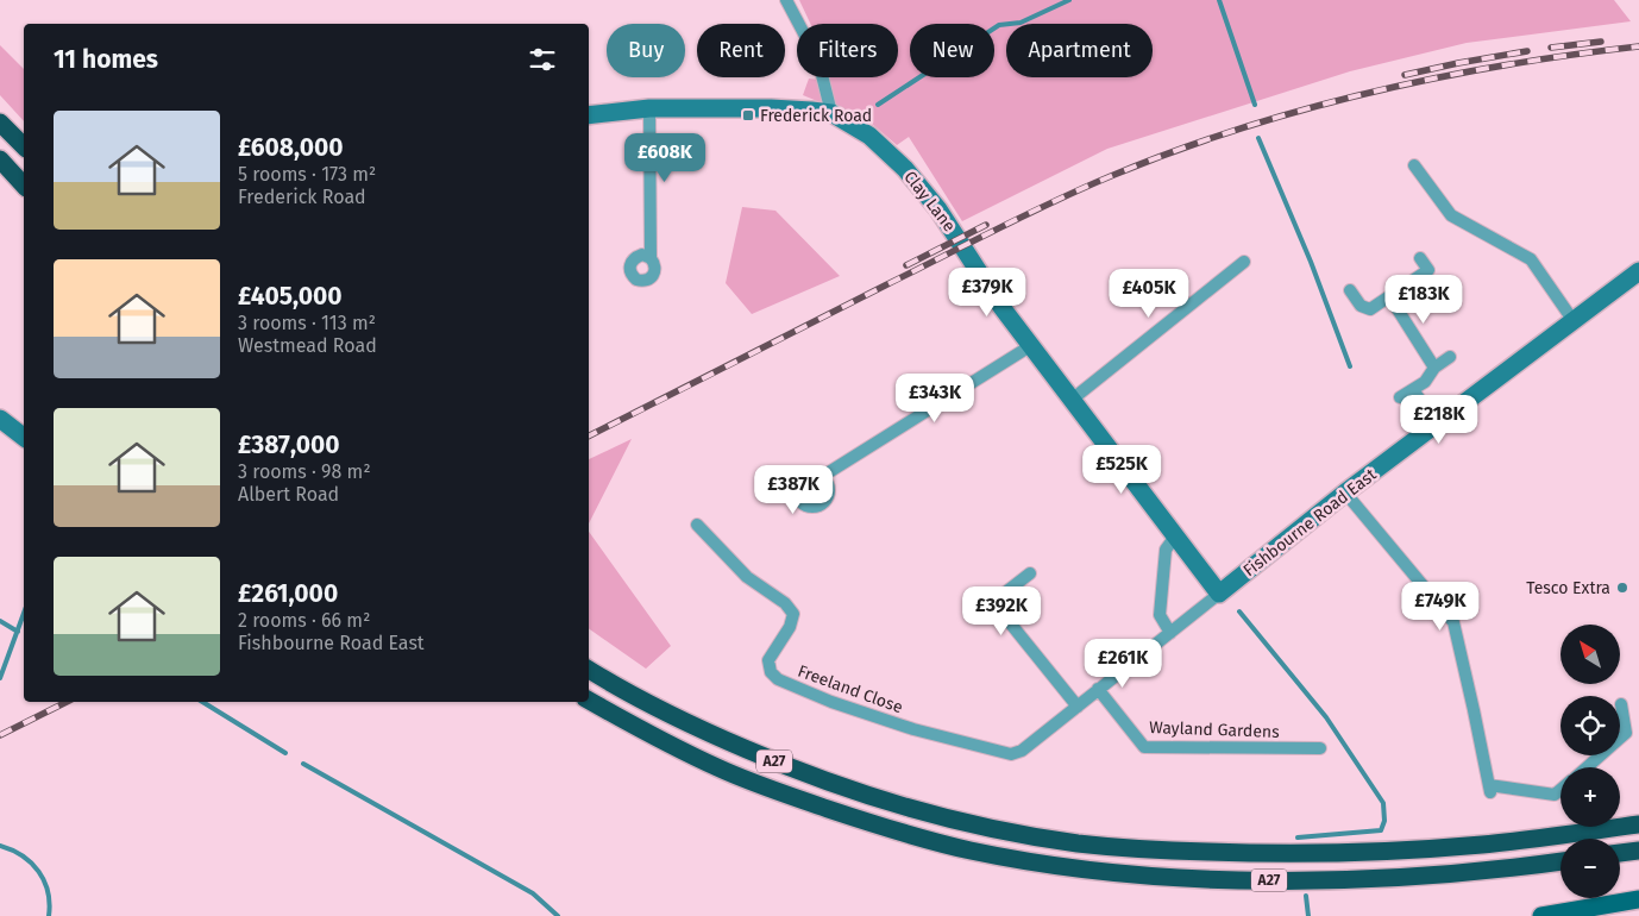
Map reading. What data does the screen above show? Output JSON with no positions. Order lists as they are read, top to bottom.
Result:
{
  "streets": {
    "highway": ["A27"],
    "street": [
      "Clay Lane",
      "Fishbourne Road East",
      "Freeland Close",
      "Wayland Gardens"
    ]
  },
  "crossings": [
    ["Clay Lane", "Fishbourne Road East"],
    ["Fishbourne Road East", "Freeland Close"],
    ["Fishbourne Road East", "Wayland Gardens"]
  ],
  "places": {
    "transit": ["Frederick Road"],
    "other": ["Tesco Extra"]
  },
  "north": "top left",
  "page": {
    "chip": [
      "Buy",
      "Rent",
      "Filters",
      "New",
      "Apartment"
    ],
    "heading": "11 homes",
    "list": [
      {
        "name": "£608,000",
        "note": "5 rooms · 173 m² · Frederick Road"
      },
      {
        "name": "£405,000",
        "note": "3 rooms · 113 m² · Westmead Road"
      },
      {
        "name": "£387,000",
        "note": "3 rooms · 98 m² · Albert Road"
      },
      {
        "name": "£261,000",
        "note": "2 rooms · 66 m² · Fishbourne Road East"
      }
    ],
    "price": [
      "£608K",
      "£379K",
      "£405K",
      "£183K",
      "£343K",
      "£218K",
      "£525K",
      "£387K",
      "£749K",
      "£392K",
      "£261K"
    ],
    "map_buttons": ["+", "−"]
  }
}
